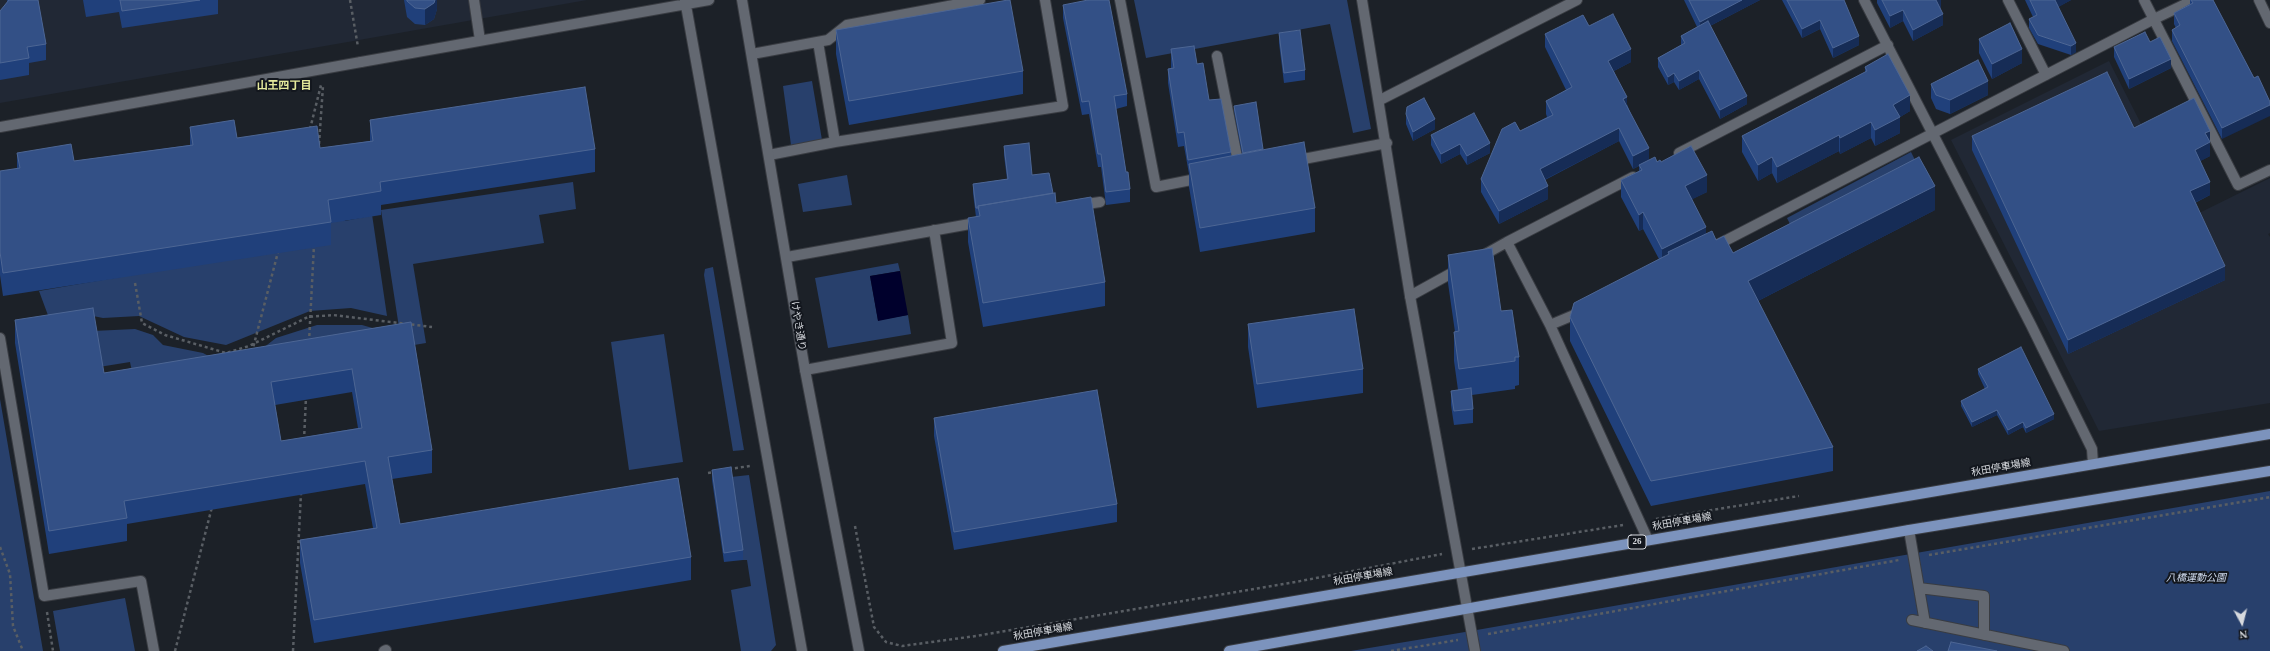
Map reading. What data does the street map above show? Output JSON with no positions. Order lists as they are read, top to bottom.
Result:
{
  "streets": {
    "main road": ["秋田停車場線", "26"],
    "street": ["けやき通り"]
  },
  "districts": ["山王四丁目"],
  "parks": ["八橋運動公園"],
  "north": "bottom"
}
